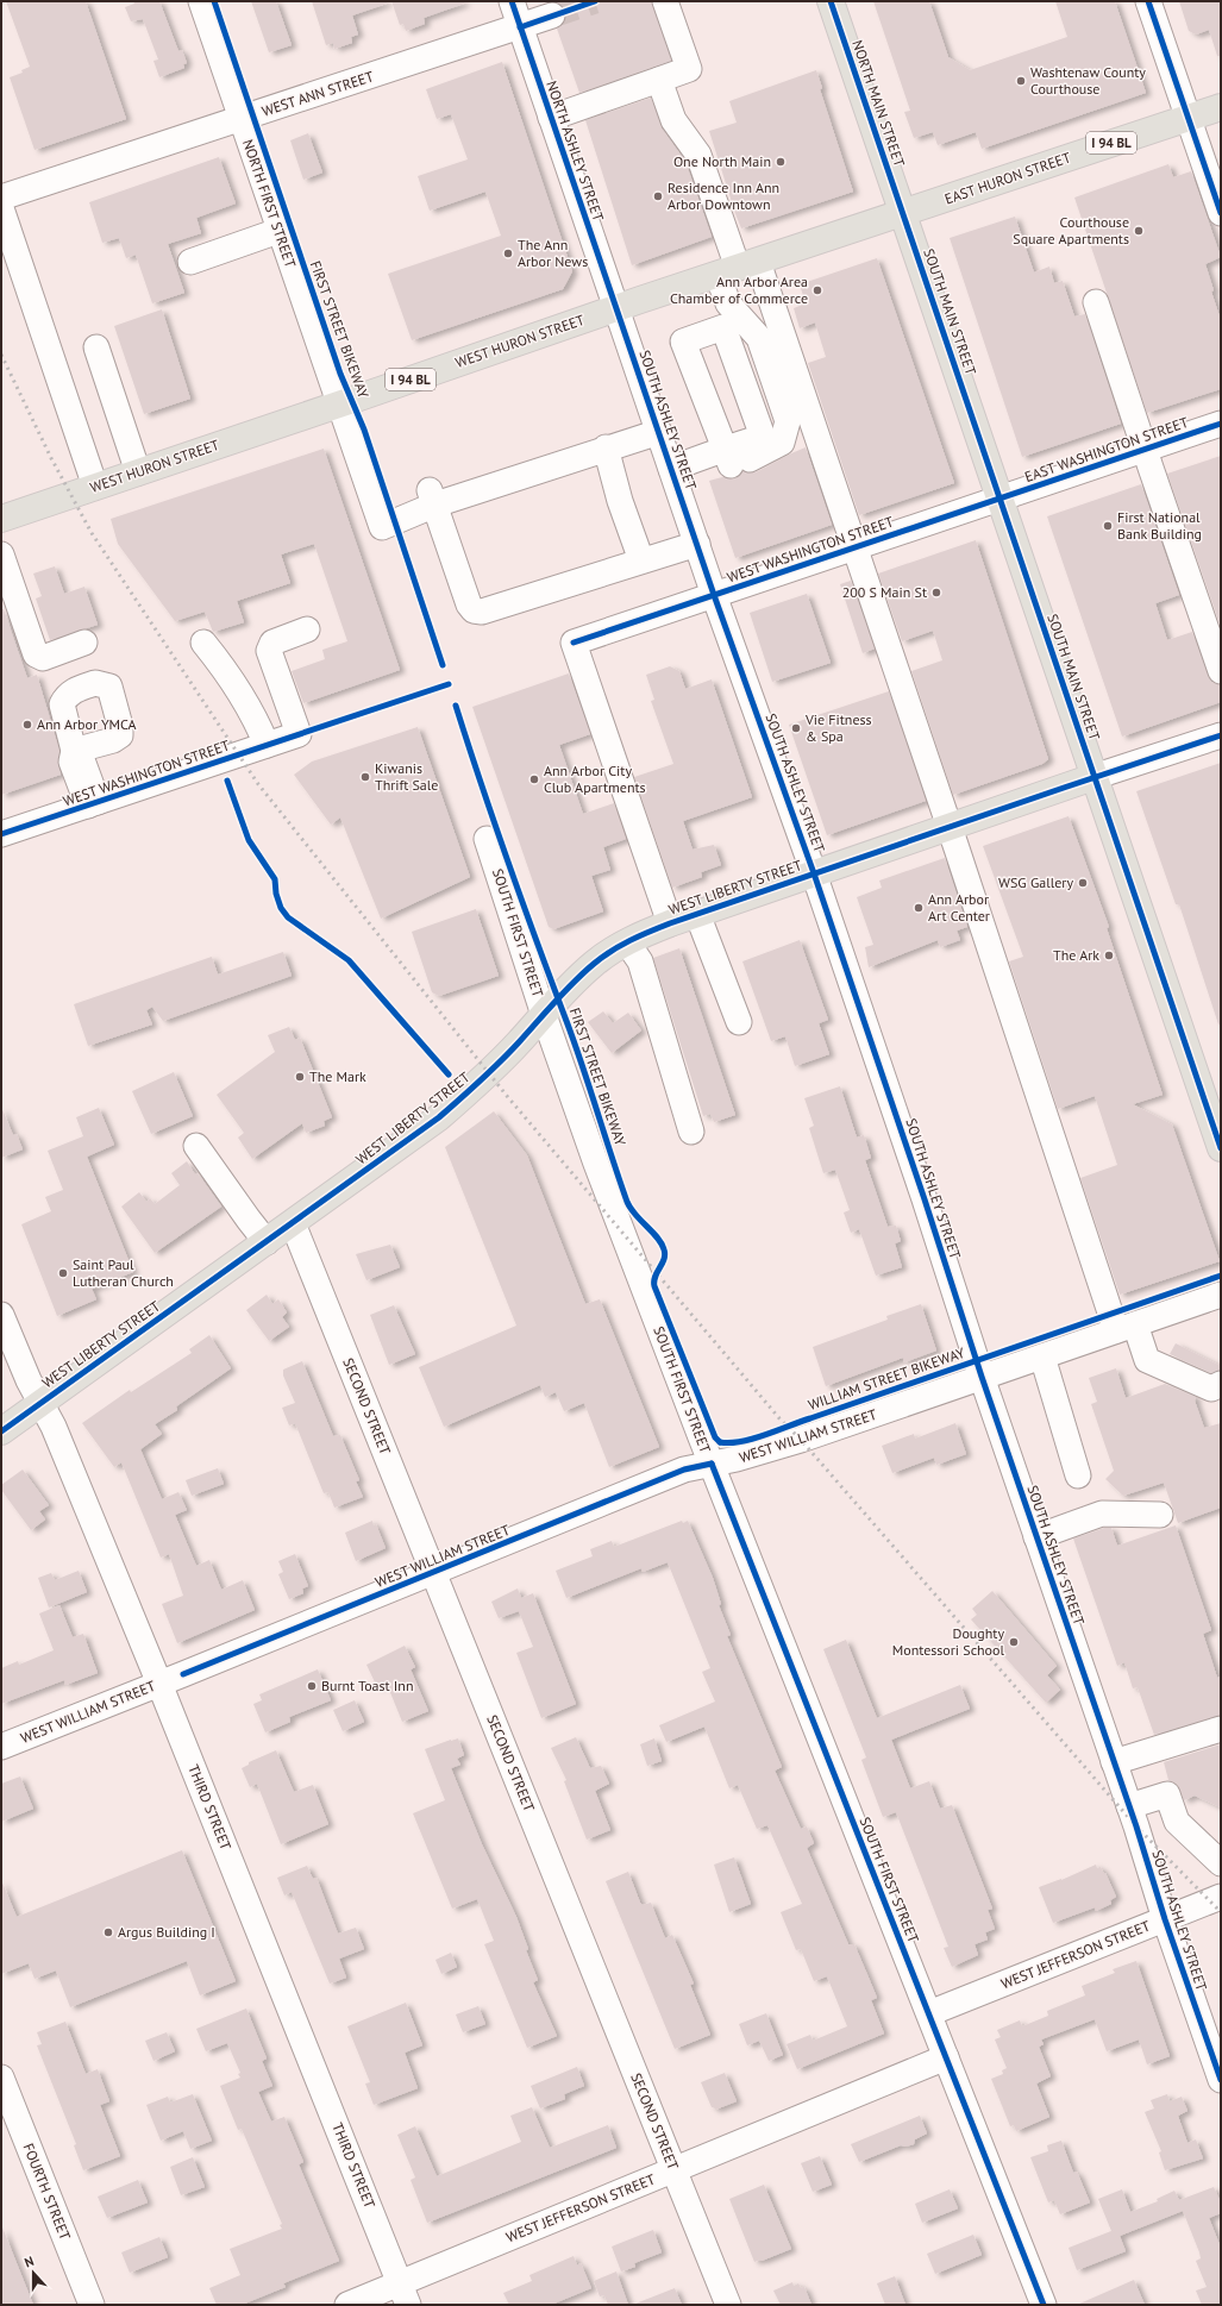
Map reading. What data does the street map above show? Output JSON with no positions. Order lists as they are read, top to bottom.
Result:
{
  "streets": {
    "main road": [
      "NORTH MAIN STREET",
      "I 94 BL",
      "EAST HURON STREET",
      "SOUTH MAIN STREET",
      "WEST HURON STREET",
      "WEST LIBERTY STREET"
    ],
    "street": [
      "WEST ANN STREET",
      "NORTH ASHLEY STREET",
      "NORTH FIRST STREET",
      "SOUTH ASHLEY STREET",
      "EAST WASHINGTON STREET",
      "WEST WASHINGTON STREET",
      "SOUTH FIRST STREET",
      "SECOND STREET",
      "WEST WILLIAM STREET",
      "THIRD STREET",
      "WEST JEFFERSON STREET",
      "FOURTH STREET"
    ],
    "cycle path": ["FIRST STREET BIKEWAY", "WILLIAM STREET BIKEWAY"]
  },
  "crossings": [
    ["WEST ANN STREET", "NORTH ASHLEY STREET"],
    ["WEST ANN STREET", "NORTH FIRST STREET"],
    ["NORTH MAIN STREET", "EAST HURON STREET"],
    ["NORTH MAIN STREET", "SOUTH MAIN STREET"],
    ["NORTH MAIN STREET", "WEST HURON STREET"],
    ["NORTH ASHLEY STREET", "WEST HURON STREET"],
    ["NORTH ASHLEY STREET", "SOUTH ASHLEY STREET"],
    ["EAST HURON STREET", "SOUTH MAIN STREET"],
    ["EAST HURON STREET", "WEST HURON STREET"],
    ["NORTH FIRST STREET", "WEST HURON STREET"],
    ["SOUTH MAIN STREET", "WEST HURON STREET"],
    ["SOUTH MAIN STREET", "EAST WASHINGTON STREET"],
    ["SOUTH MAIN STREET", "WEST WASHINGTON STREET"],
    ["SOUTH MAIN STREET", "WEST LIBERTY STREET"],
    ["WEST HURON STREET", "SOUTH ASHLEY STREET"],
    ["SOUTH ASHLEY STREET", "WEST WASHINGTON STREET"],
    ["SOUTH ASHLEY STREET", "WEST LIBERTY STREET"],
    ["SOUTH ASHLEY STREET", "WEST WILLIAM STREET"],
    ["SOUTH ASHLEY STREET", "WEST JEFFERSON STREET"],
    ["EAST WASHINGTON STREET", "WEST WASHINGTON STREET"],
    ["WEST WASHINGTON STREET", "WEST LIBERTY STREET"],
    ["WEST LIBERTY STREET", "SOUTH FIRST STREET"],
    ["WEST LIBERTY STREET", "SECOND STREET"],
    ["WEST LIBERTY STREET", "THIRD STREET"],
    ["SOUTH FIRST STREET", "WEST WILLIAM STREET"],
    ["SOUTH FIRST STREET", "WEST JEFFERSON STREET"],
    ["SECOND STREET", "WEST WILLIAM STREET"],
    ["SECOND STREET", "WEST JEFFERSON STREET"],
    ["WEST WILLIAM STREET", "THIRD STREET"],
    ["THIRD STREET", "WEST JEFFERSON STREET"]
  ],
  "places": [
    "Washtenaw County Courthouse",
    "One North Main",
    "Residence Inn Ann Arbor Downtown",
    "Courthouse Square Apartments",
    "The Ann Arbor News",
    "Ann Arbor Area Chamber of Commerce",
    "First National Bank Building",
    "200 S Main St",
    "Ann Arbor YMCA",
    "Vie Fitness & Spa",
    "Kiwanis Thrift Sale",
    "Ann Arbor City Club Apartments",
    "WSG Gallery",
    "Ann Arbor Art Center",
    "The Ark",
    "The Mark",
    "Saint Paul Lutheran Church",
    "Doughty Montessori School",
    "Burnt Toast Inn",
    "Argus Building I"
  ],
  "north": "top"
}
